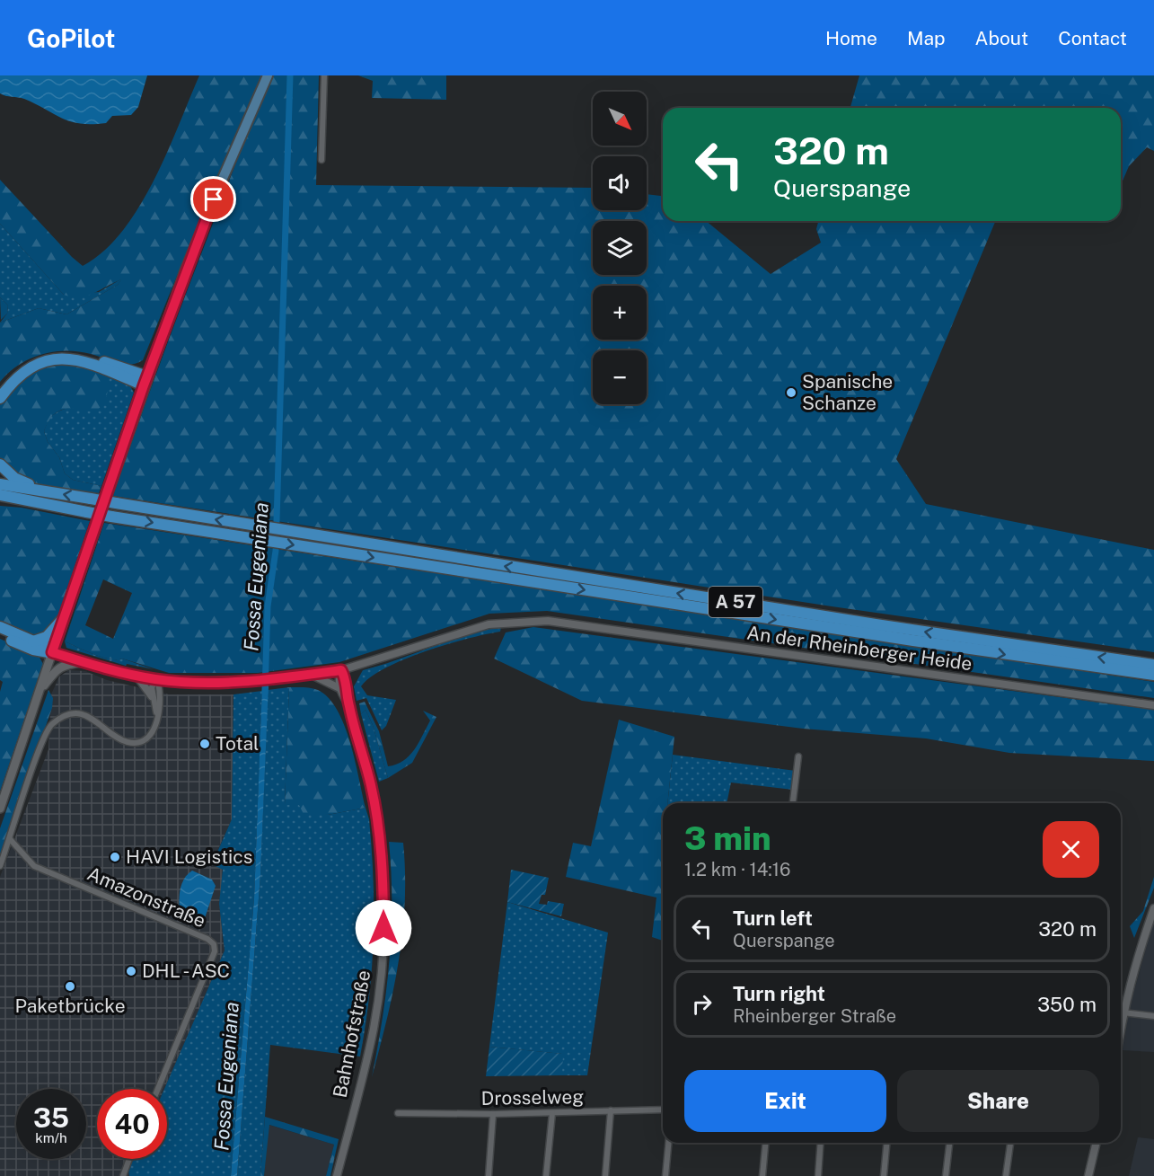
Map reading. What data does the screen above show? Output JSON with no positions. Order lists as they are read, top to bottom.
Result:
{
  "streets": {
    "highway": ["A 57"],
    "street": [
      "An der Rheinberger Heide",
      "Amazonstraße",
      "Bahnhofstraße",
      "Drosselweg"
    ]
  },
  "crossings": [
    ["An der Rheinberger Heide", "Bahnhofstraße"]
  ],
  "water": ["Fossa Eugeniana"],
  "places": [
    "Spanische Schanze",
    "Total",
    "HAVI Logistics",
    "DHL - ASC",
    "Paketbrücke"
  ],
  "north": "bottom right",
  "page": {
    "header": "GoPilot",
    "nav": [
      "Home",
      "Map",
      "About",
      "Contact"
    ],
    "map_buttons": ["+", "−"],
    "turn": ["320 m", "Querspange"],
    "heading": ["3 min", "1.2 km · 14:16"],
    "list": [
      {
        "name": "Turn left",
        "note": "Querspange",
        "value": "320 m"
      },
      {
        "name": "Turn right",
        "note": "Rheinberger Straße",
        "value": "350 m"
      }
    ],
    "buttons": ["Exit", "Share"],
    "speed": "35 km/h",
    "limit": "40"
  }
}
